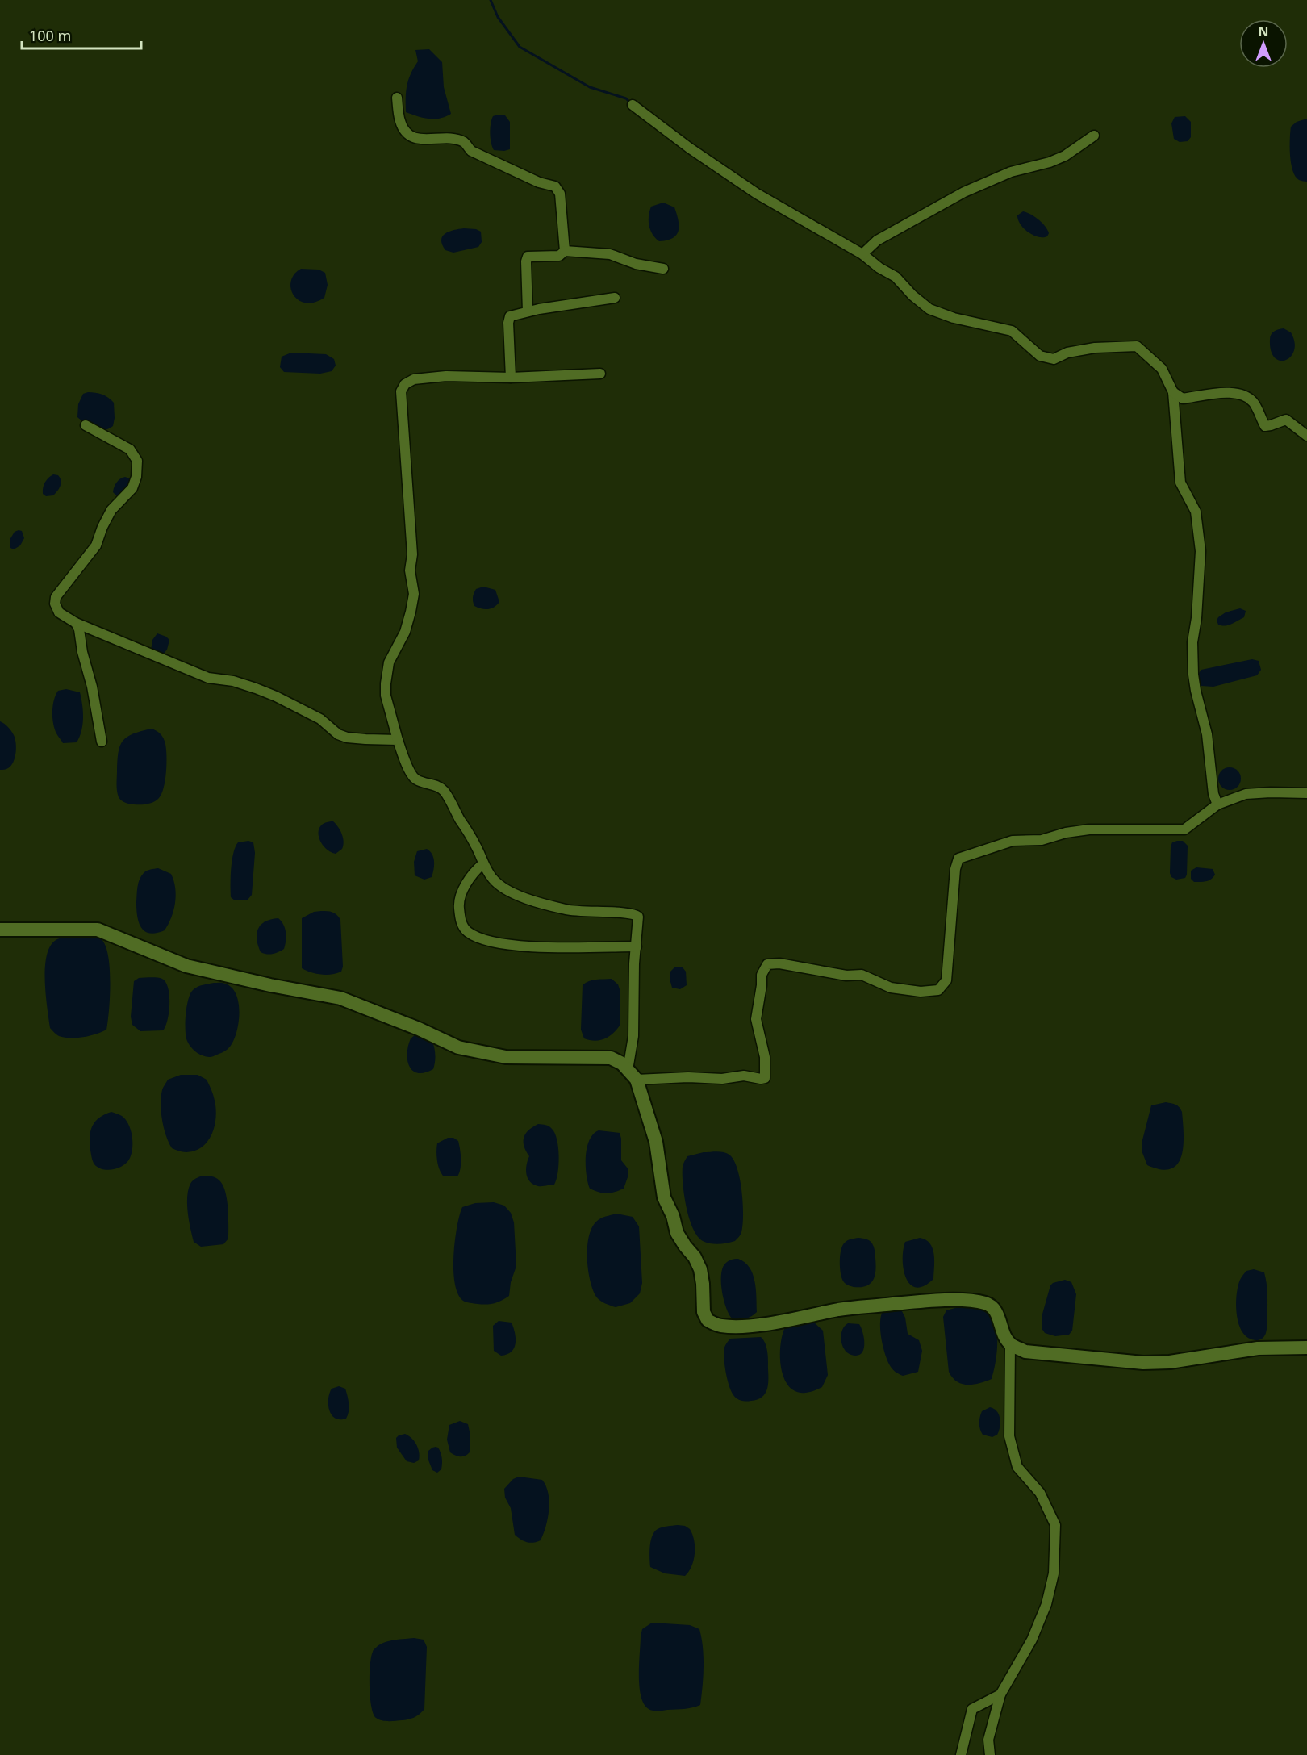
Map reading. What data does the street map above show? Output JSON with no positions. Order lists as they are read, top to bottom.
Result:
{
  "scale_bar": "100 m",
  "north": "top"
}
